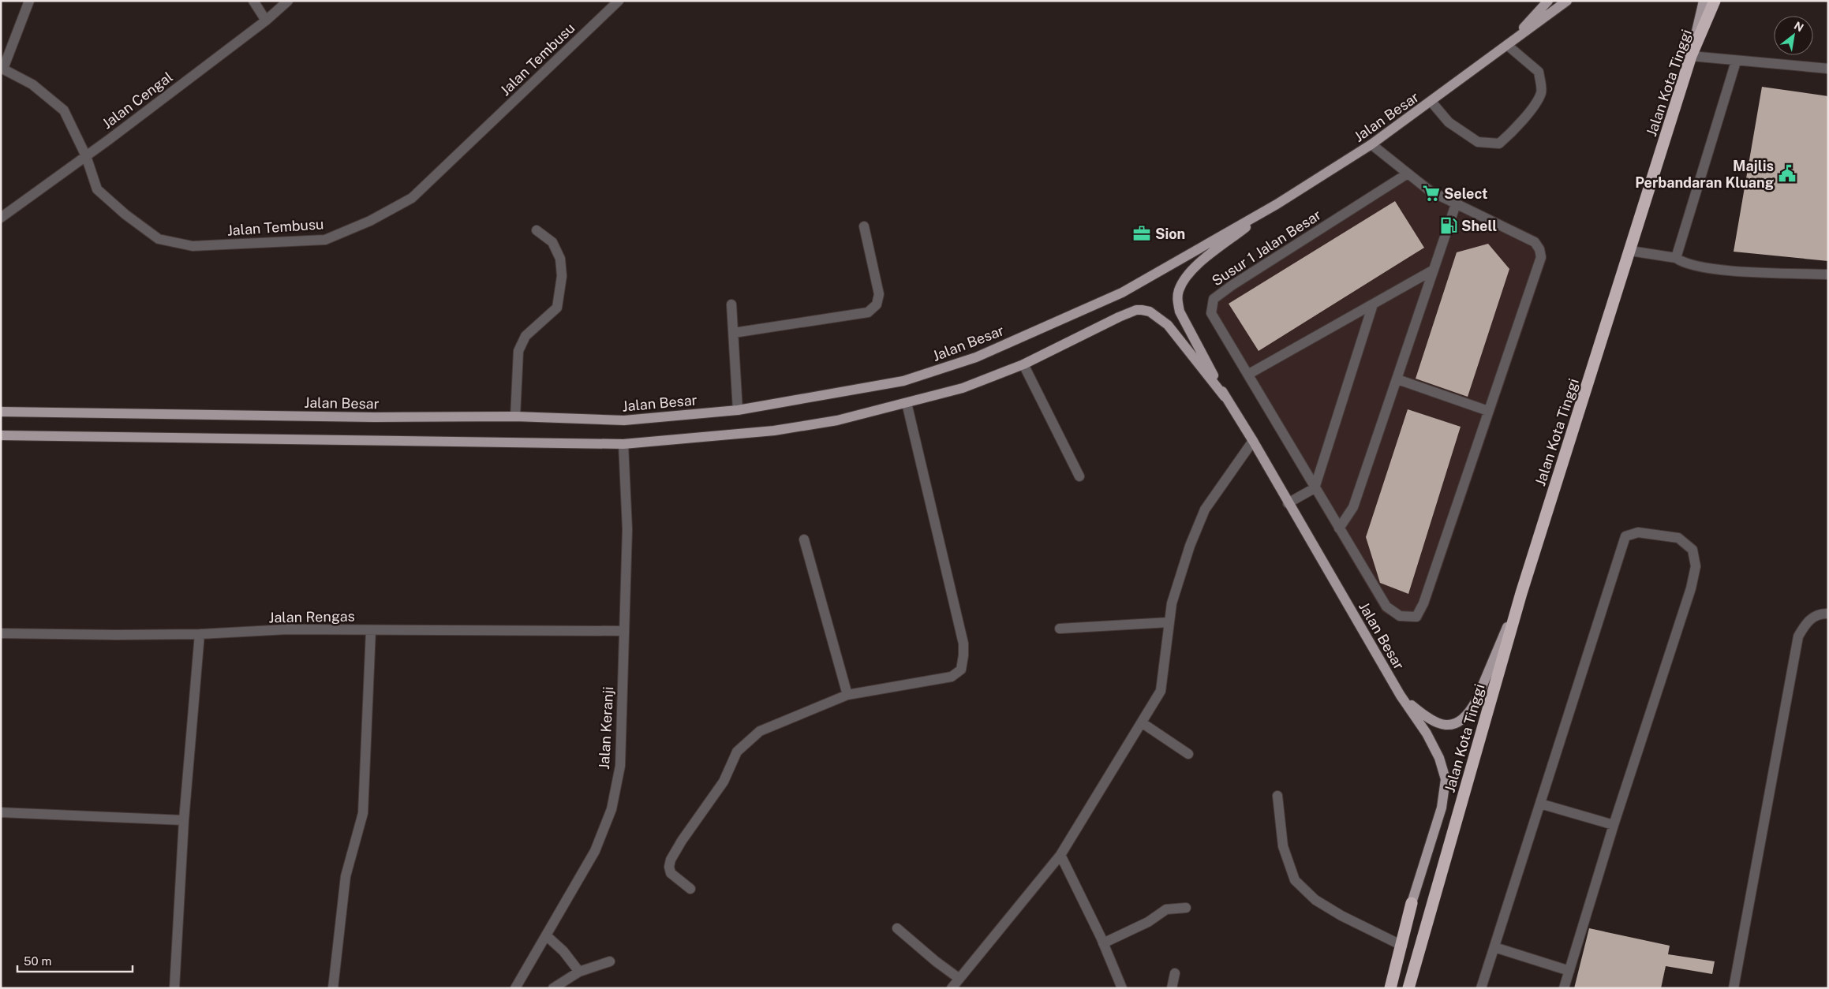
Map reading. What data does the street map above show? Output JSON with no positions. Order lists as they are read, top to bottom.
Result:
{
  "streets": {
    "highway": ["Jalan Kota Tinggi"],
    "main road": ["Jalan Besar"],
    "street": [
      "Jalan Tembusu",
      "Jalan Cengal",
      "Susur 1 Jalan Besar",
      "Jalan Rengas",
      "Jalan Keranji"
    ]
  },
  "crossings": [
    ["Jalan Tembusu", "Jalan Cengal"],
    ["Jalan Besar", "Jalan Keranji"],
    ["Jalan Rengas", "Jalan Keranji"]
  ],
  "places": {
    "public building": ["Majlis Perbandaran Kluang"],
    "supermarket": ["Select"],
    "fuel station": ["Shell"],
    "office": ["Sion"]
  },
  "scale_bar": "50 m",
  "north": "top right"
}
